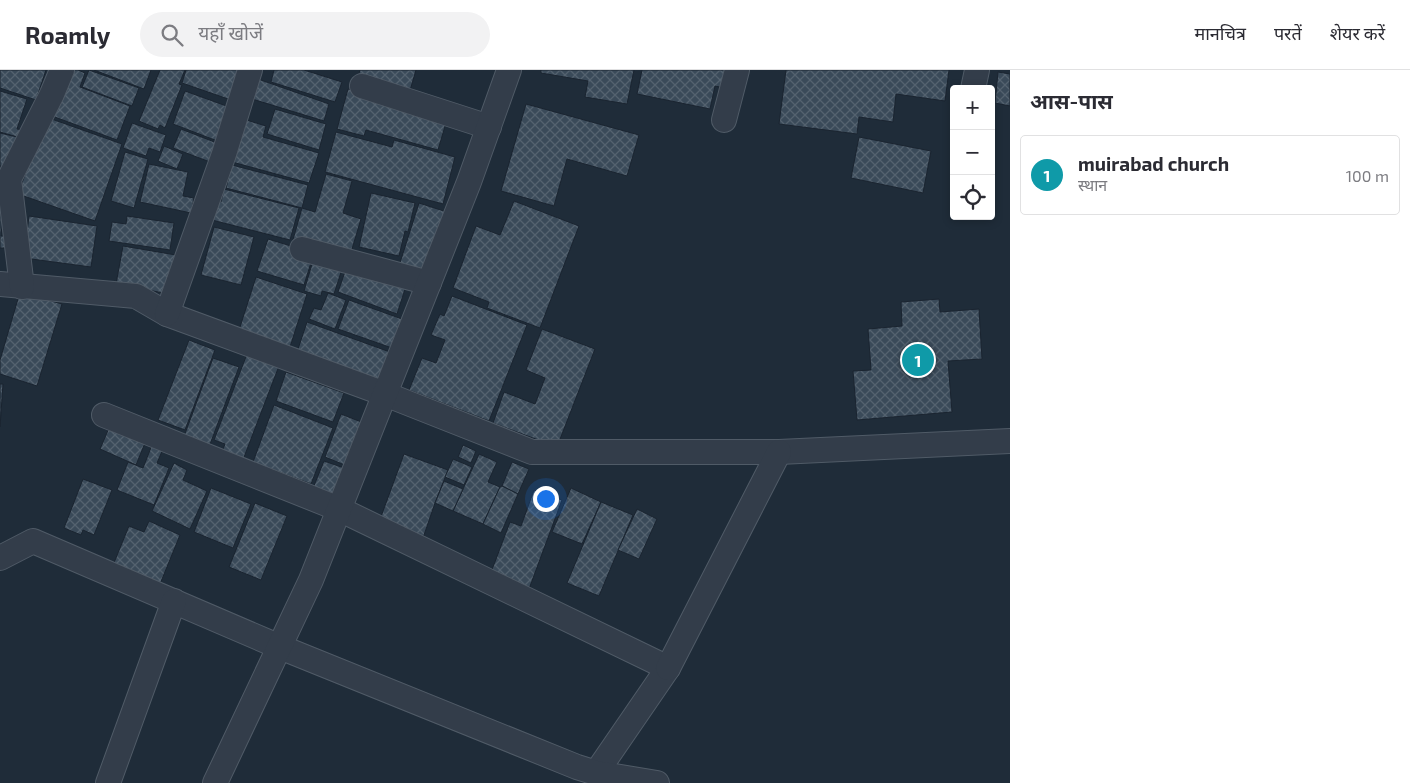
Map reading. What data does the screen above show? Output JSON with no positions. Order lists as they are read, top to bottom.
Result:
{
  "page": {
    "header": "Roamly",
    "search": "यहाँ खोजें",
    "nav": ["मानचित्र", "परतें", "शेयर करें"],
    "heading": "आस-पास",
    "map_buttons": ["+", "−"],
    "list": [
      {
        "mark": "1",
        "name": "muirabad church",
        "note": "स्थान",
        "value": "100 m"
      }
    ],
    "pins": "1"
  }
}
